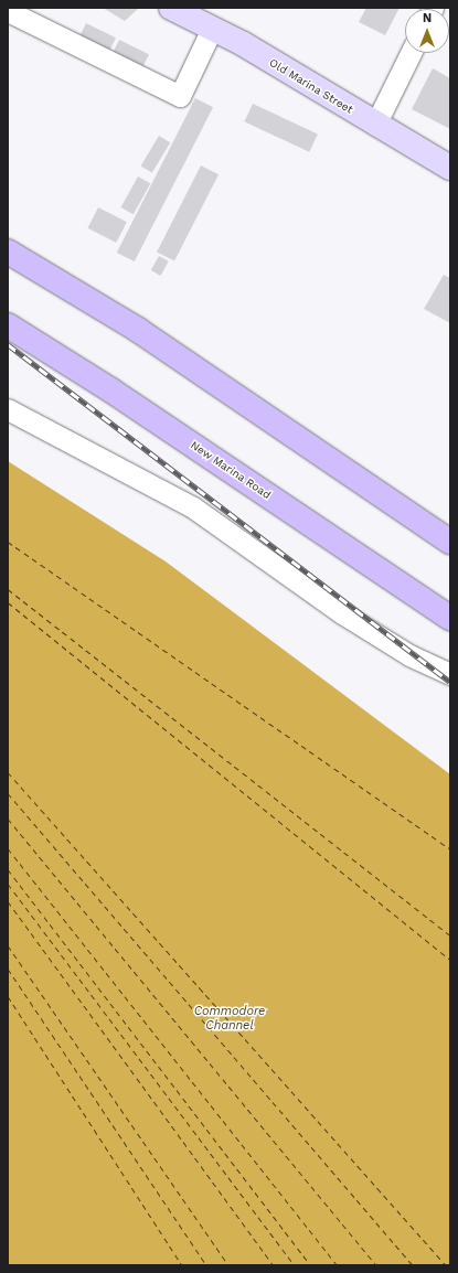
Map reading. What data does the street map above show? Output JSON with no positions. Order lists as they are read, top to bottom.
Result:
{
  "streets": {
    "highway": ["New Marina Road"],
    "main road": ["Old Marina Street"]
  },
  "water": ["Commodore Channel"],
  "north": "top"
}
